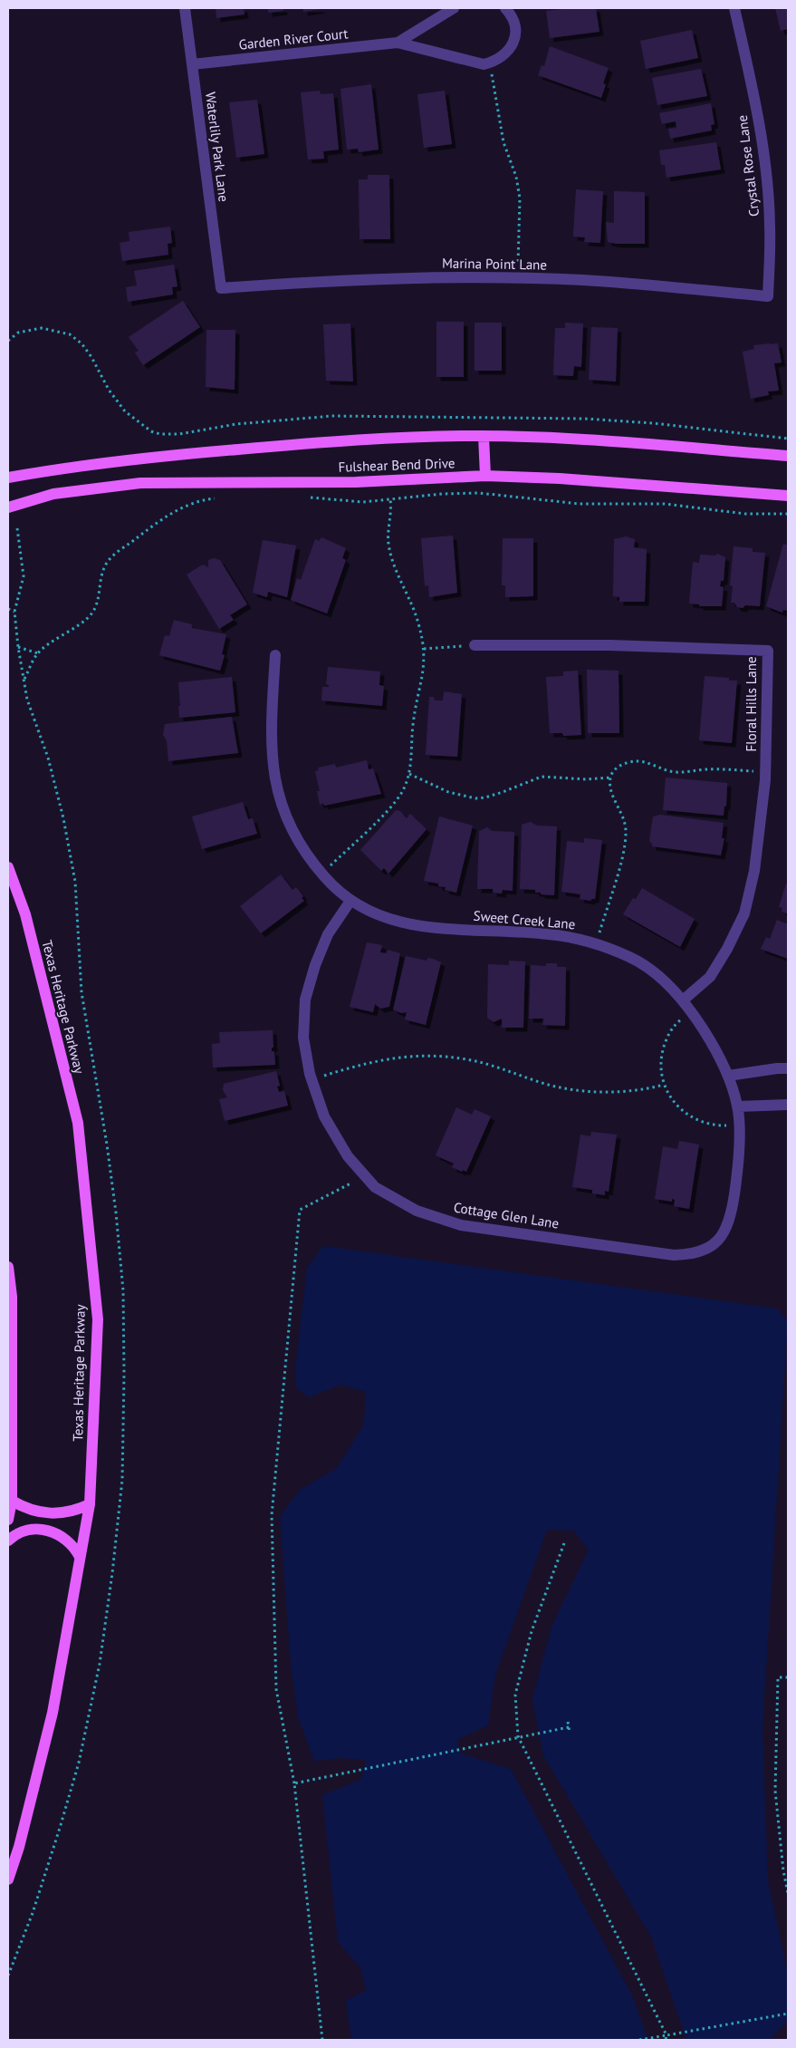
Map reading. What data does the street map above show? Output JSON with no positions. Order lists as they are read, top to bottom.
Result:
{
  "streets": {
    "main road": ["Fulshear Bend Drive", "Texas Heritage Parkway"],
    "street": [
      "Garden River Court",
      "Waterlily Park Lane",
      "Crystal Rose Lane",
      "Marina Point Lane",
      "Floral Hills Lane",
      "Sweet Creek Lane",
      "Cottage Glen Lane"
    ]
  },
  "crossings": [
    ["Garden River Court", "Waterlily Park Lane"],
    ["Waterlily Park Lane", "Marina Point Lane"],
    ["Crystal Rose Lane", "Marina Point Lane"],
    ["Floral Hills Lane", "Sweet Creek Lane"],
    ["Sweet Creek Lane", "Cottage Glen Lane"]
  ]
}
